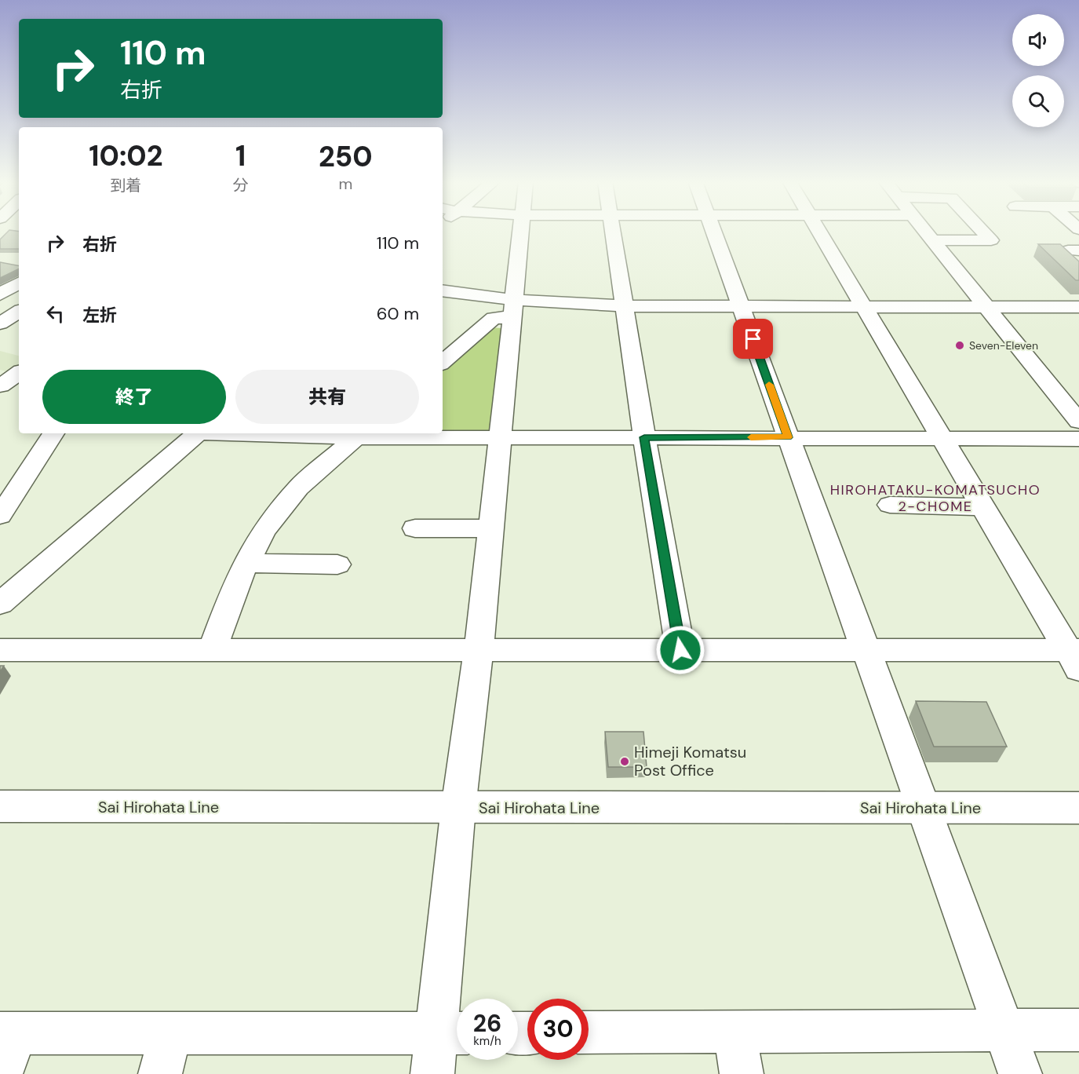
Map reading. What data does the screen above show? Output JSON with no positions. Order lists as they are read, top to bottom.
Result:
{
  "streets": {
    "street": ["Sai Hirohata Line"]
  },
  "districts": ["HIROHATAKU-KOMATSUCHO 2-CHOME"],
  "places": ["Seven-Eleven", "Himeji Komatsu Post Office"],
  "page": {
    "turn": ["110 m", "右折"],
    "eta": [
      "10:02",
      "到着",
      "1",
      "分",
      "250",
      "m"
    ],
    "list": [
      {
        "name": "右折",
        "value": "110 m"
      },
      {
        "name": "左折",
        "value": "60 m"
      }
    ],
    "buttons": ["終了", "共有"],
    "speed": "26 km/h",
    "limit": "30"
  }
}
